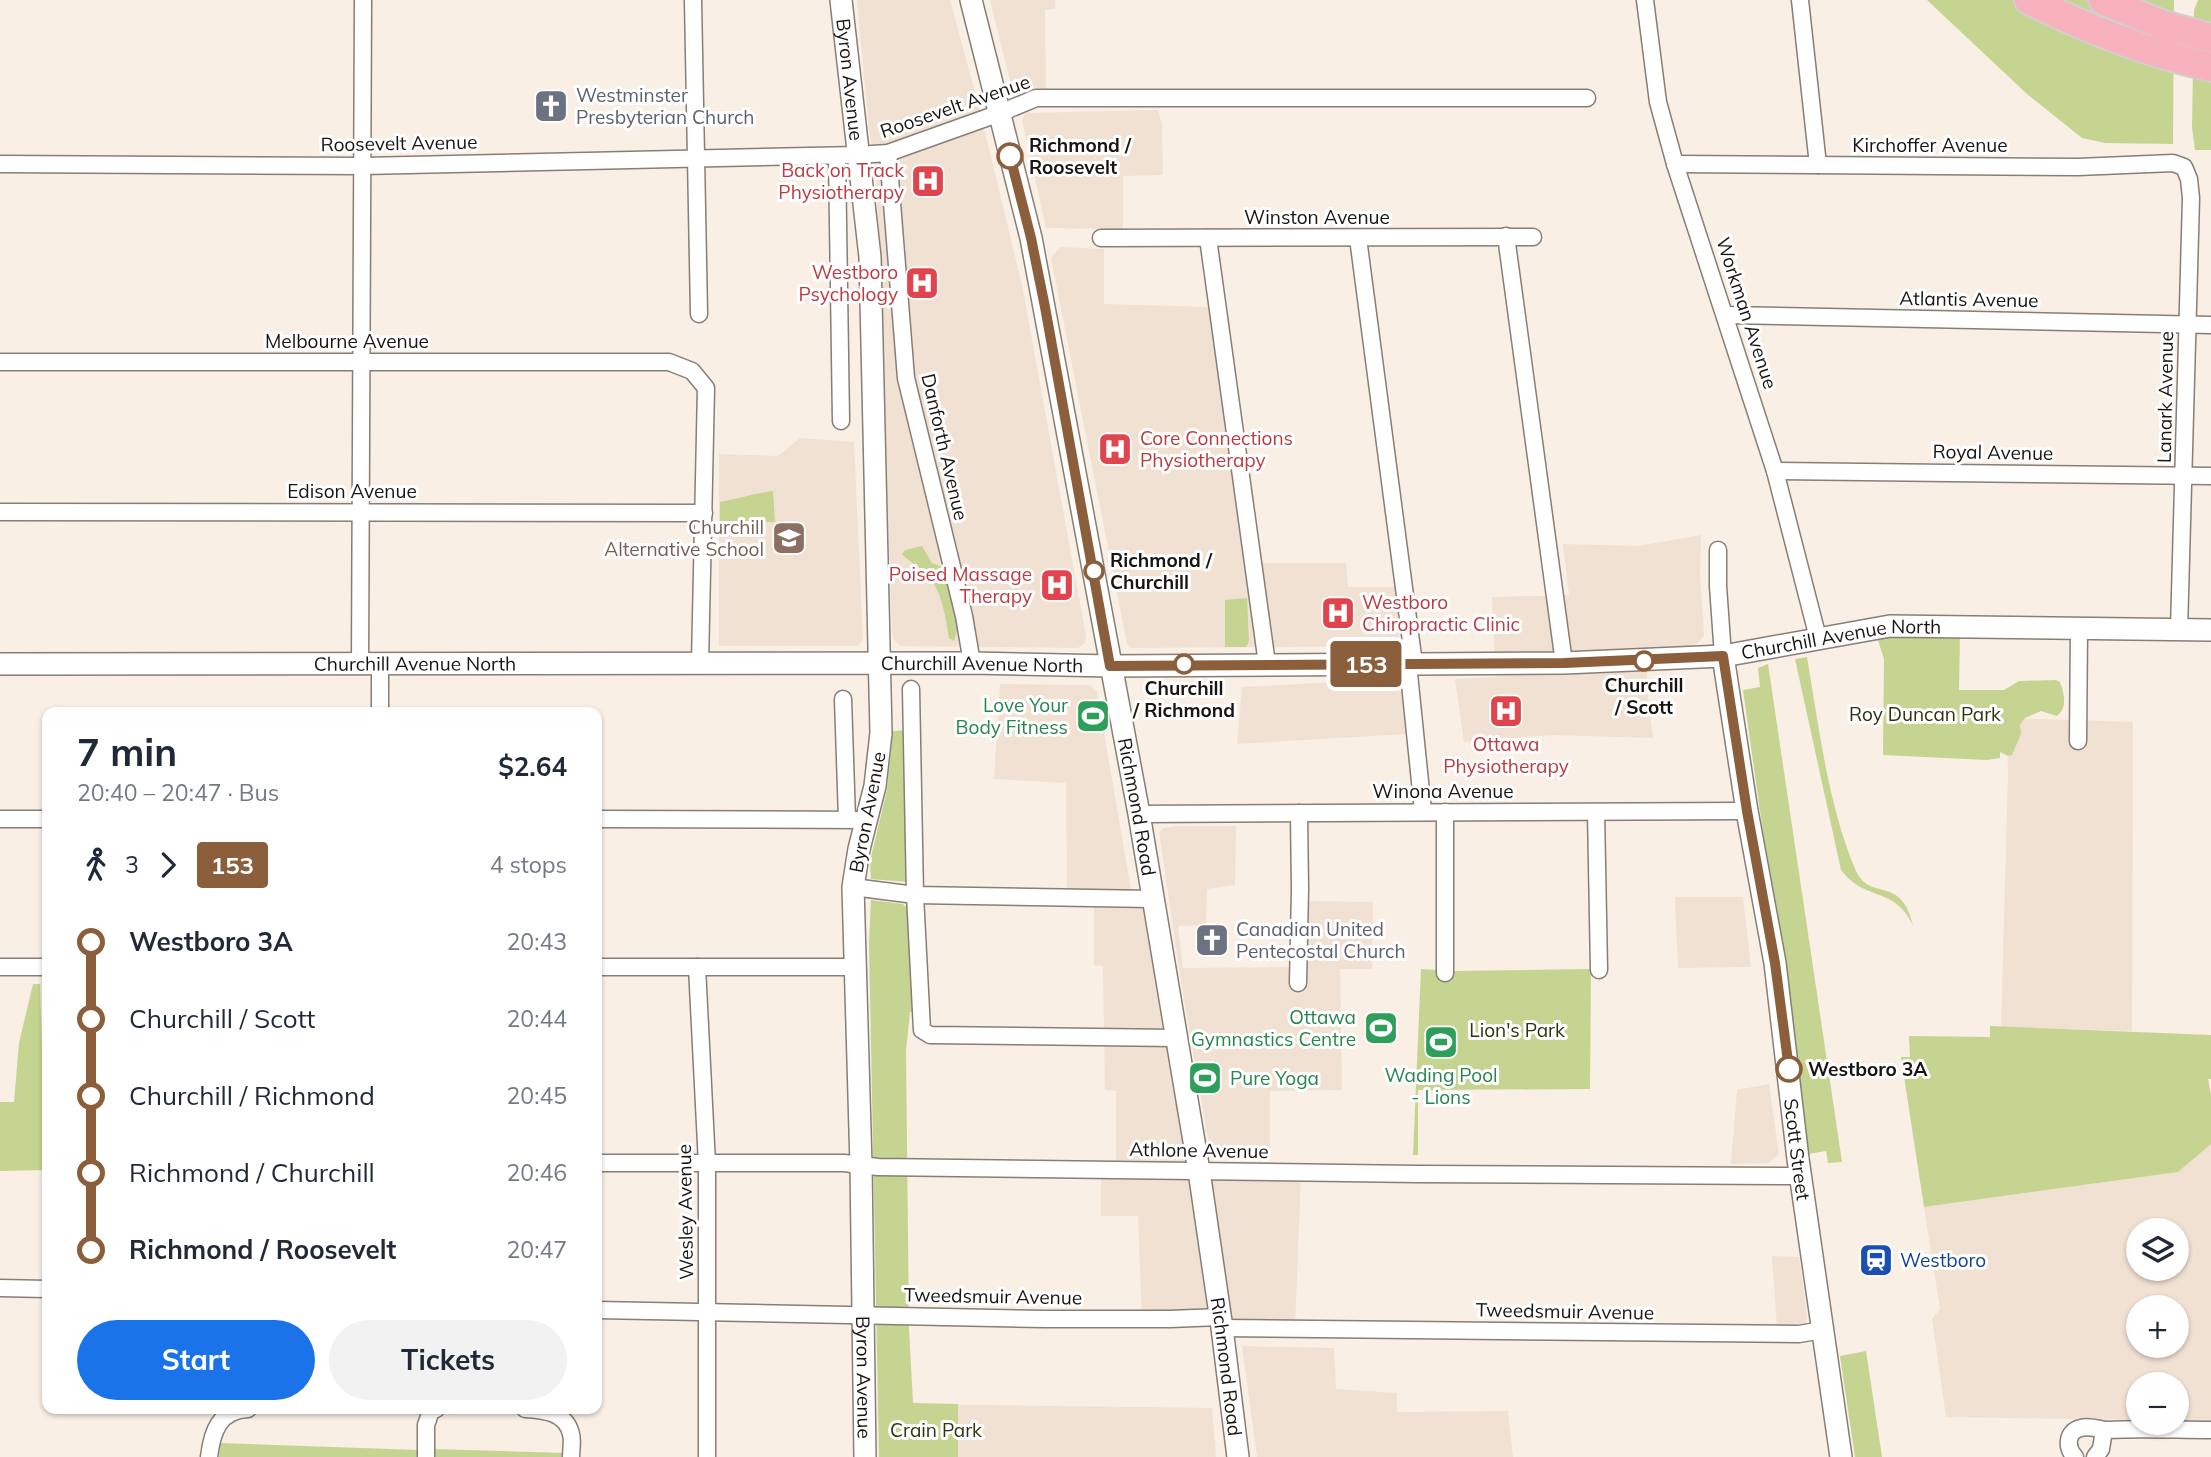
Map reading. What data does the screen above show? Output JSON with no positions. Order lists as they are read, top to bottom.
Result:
{
  "streets": {
    "main road": [
      "Byron Avenue",
      "Churchill Avenue North",
      "Richmond Road",
      "Scott Street"
    ],
    "street": [
      "Roosevelt Avenue",
      "Kirchoffer Avenue",
      "Winston Avenue",
      "Atlantis Avenue",
      "Workman Avenue",
      "Melbourne Avenue",
      "Lanark Avenue",
      "Danforth Avenue",
      "Royal Avenue",
      "Edison Avenue",
      "Winona Avenue",
      "Athlone Avenue",
      "Wesley Avenue",
      "Tweedsmuir Avenue"
    ]
  },
  "crossings": [
    ["Byron Avenue", "Roosevelt Avenue"],
    ["Byron Avenue", "Churchill Avenue North"],
    ["Byron Avenue", "Athlone Avenue"],
    ["Byron Avenue", "Tweedsmuir Avenue"],
    ["Roosevelt Avenue", "Danforth Avenue"],
    ["Roosevelt Avenue", "Richmond Road"],
    ["Kirchoffer Avenue", "Workman Avenue"],
    ["Kirchoffer Avenue", "Lanark Avenue"],
    ["Atlantis Avenue", "Workman Avenue"],
    ["Atlantis Avenue", "Lanark Avenue"],
    ["Workman Avenue", "Royal Avenue"],
    ["Workman Avenue", "Churchill Avenue North"],
    ["Melbourne Avenue", "Edison Avenue"],
    ["Lanark Avenue", "Royal Avenue"],
    ["Lanark Avenue", "Churchill Avenue North"],
    ["Danforth Avenue", "Churchill Avenue North"],
    ["Churchill Avenue North", "Richmond Road"],
    ["Churchill Avenue North", "Scott Street"],
    ["Winona Avenue", "Richmond Road"],
    ["Winona Avenue", "Scott Street"],
    ["Richmond Road", "Athlone Avenue"],
    ["Richmond Road", "Tweedsmuir Avenue"],
    ["Scott Street", "Athlone Avenue"],
    ["Scott Street", "Tweedsmuir Avenue"],
    ["Athlone Avenue", "Wesley Avenue"],
    ["Wesley Avenue", "Tweedsmuir Avenue"]
  ],
  "parks": ["Roy Duncan Park", "Lion's Park", "Crain Park"],
  "places": {
    "church": ["Westminster Presbyterian Church", "Canadian United Pentecostal Church"],
    "other": [
      "Richmond / Roosevelt",
      "Richmond / Churchill",
      "Churchill / Scott",
      "Churchill / Richmond",
      "Westboro 3A"
    ],
    "hospital": [
      "Back on Track Physiotherapy",
      "Westboro Psychology",
      "Core Connections Physiotherapy",
      "Poised Massage Therapy",
      "Westboro Chiropractic Clinic",
      "Ottawa Physiotherapy"
    ],
    "school or university": ["Churchill Alternative School"],
    "sports": [
      "Love Your Body Fitness",
      "Ottawa Gymnastics Centre",
      "Wading Pool - Lions",
      "Pure Yoga"
    ],
    "station": ["Westboro"]
  },
  "lines": ["bus line 153"],
  "page": {
    "on_map": "153",
    "heading": ["7 min", "20:40 – 20:47 · Bus", "$2.64"],
    "legs": ["3", "153", "4 stops"],
    "list": [
      {
        "name": "Westboro 3A",
        "value": "20:43"
      },
      {
        "name": "Churchill / Scott",
        "value": "20:44"
      },
      {
        "name": "Churchill / Richmond",
        "value": "20:45"
      },
      {
        "name": "Richmond / Churchill",
        "value": "20:46"
      },
      {
        "name": "Richmond / Roosevelt",
        "value": "20:47"
      }
    ],
    "map_buttons": ["+", "−"],
    "buttons": ["Start", "Tickets"]
  }
}
